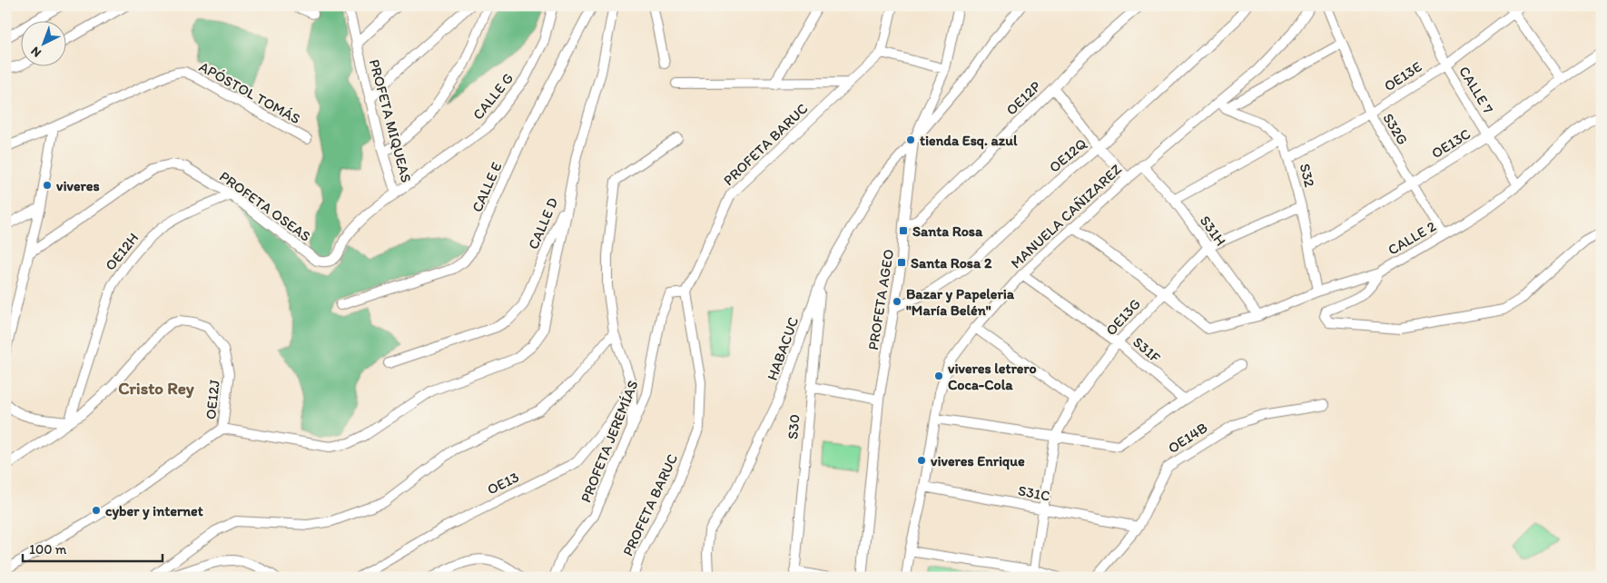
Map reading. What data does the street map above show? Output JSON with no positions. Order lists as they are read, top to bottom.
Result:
{
  "streets": {
    "street": [
      "OE13E",
      "CALLE 7",
      "APÓSTOL TOMÁS",
      "CALLE G",
      "OE12P",
      "PROFETA MIQUEAS",
      "S32G",
      "OE13C",
      "PROFETA BARUC",
      "OE12Q",
      "S32",
      "CALLE E",
      "PROFETA OSEAS",
      "MANUELA CAÑIZAREZ",
      "CALLE D",
      "S31H",
      "CALLE 2",
      "OE12H",
      "PROFETA AGEO",
      "OE13G",
      "HABACUC",
      "S31F",
      "OE12J",
      "S30",
      "OE14B",
      "PROFETA JEREMÍAS",
      "OE13",
      "S31C"
    ]
  },
  "crossings": [
    ["OE13E", "CALLE 7"],
    ["OE13E", "S32G"],
    ["OE13E", "S32"],
    ["CALLE 7", "OE13C"],
    ["CALLE 7", "CALLE 2"],
    ["CALLE G", "PROFETA MIQUEAS"],
    ["OE12P", "PROFETA AGEO"],
    ["PROFETA MIQUEAS", "PROFETA OSEAS"],
    ["S32G", "OE13C"],
    ["S32G", "CALLE 2"],
    ["OE13C", "S32"],
    ["PROFETA BARUC", "PROFETA JEREMÍAS"],
    ["OE12Q", "PROFETA AGEO"],
    ["S32", "CALLE 2"],
    ["S32", "OE13G"],
    ["PROFETA OSEAS", "OE12H"],
    ["MANUELA CAÑIZAREZ", "S31H"],
    ["MANUELA CAÑIZAREZ", "S31F"],
    ["MANUELA CAÑIZAREZ", "S31C"],
    ["S31H", "CALLE 2"],
    ["S31H", "OE13G"],
    ["CALLE 2", "OE13G"],
    ["OE12H", "OE12J"],
    ["PROFETA AGEO", "HABACUC"],
    ["OE13G", "S31F"],
    ["OE13G", "S31C"],
    ["HABACUC", "S30"],
    ["OE14B", "S31C"]
  ],
  "districts": ["Cristo Rey"],
  "places": {
    "other": [
      "tienda Esq. azul",
      "viveres",
      "Bazar y Papeleria \"María Belén\"",
      "viveres letrero Coca-Cola",
      "viveres Enrique",
      "cyber y internet"
    ],
    "transit": ["Santa Rosa", "Santa Rosa 2"]
  },
  "scale_bar": "100 m",
  "north": "bottom left"
}
